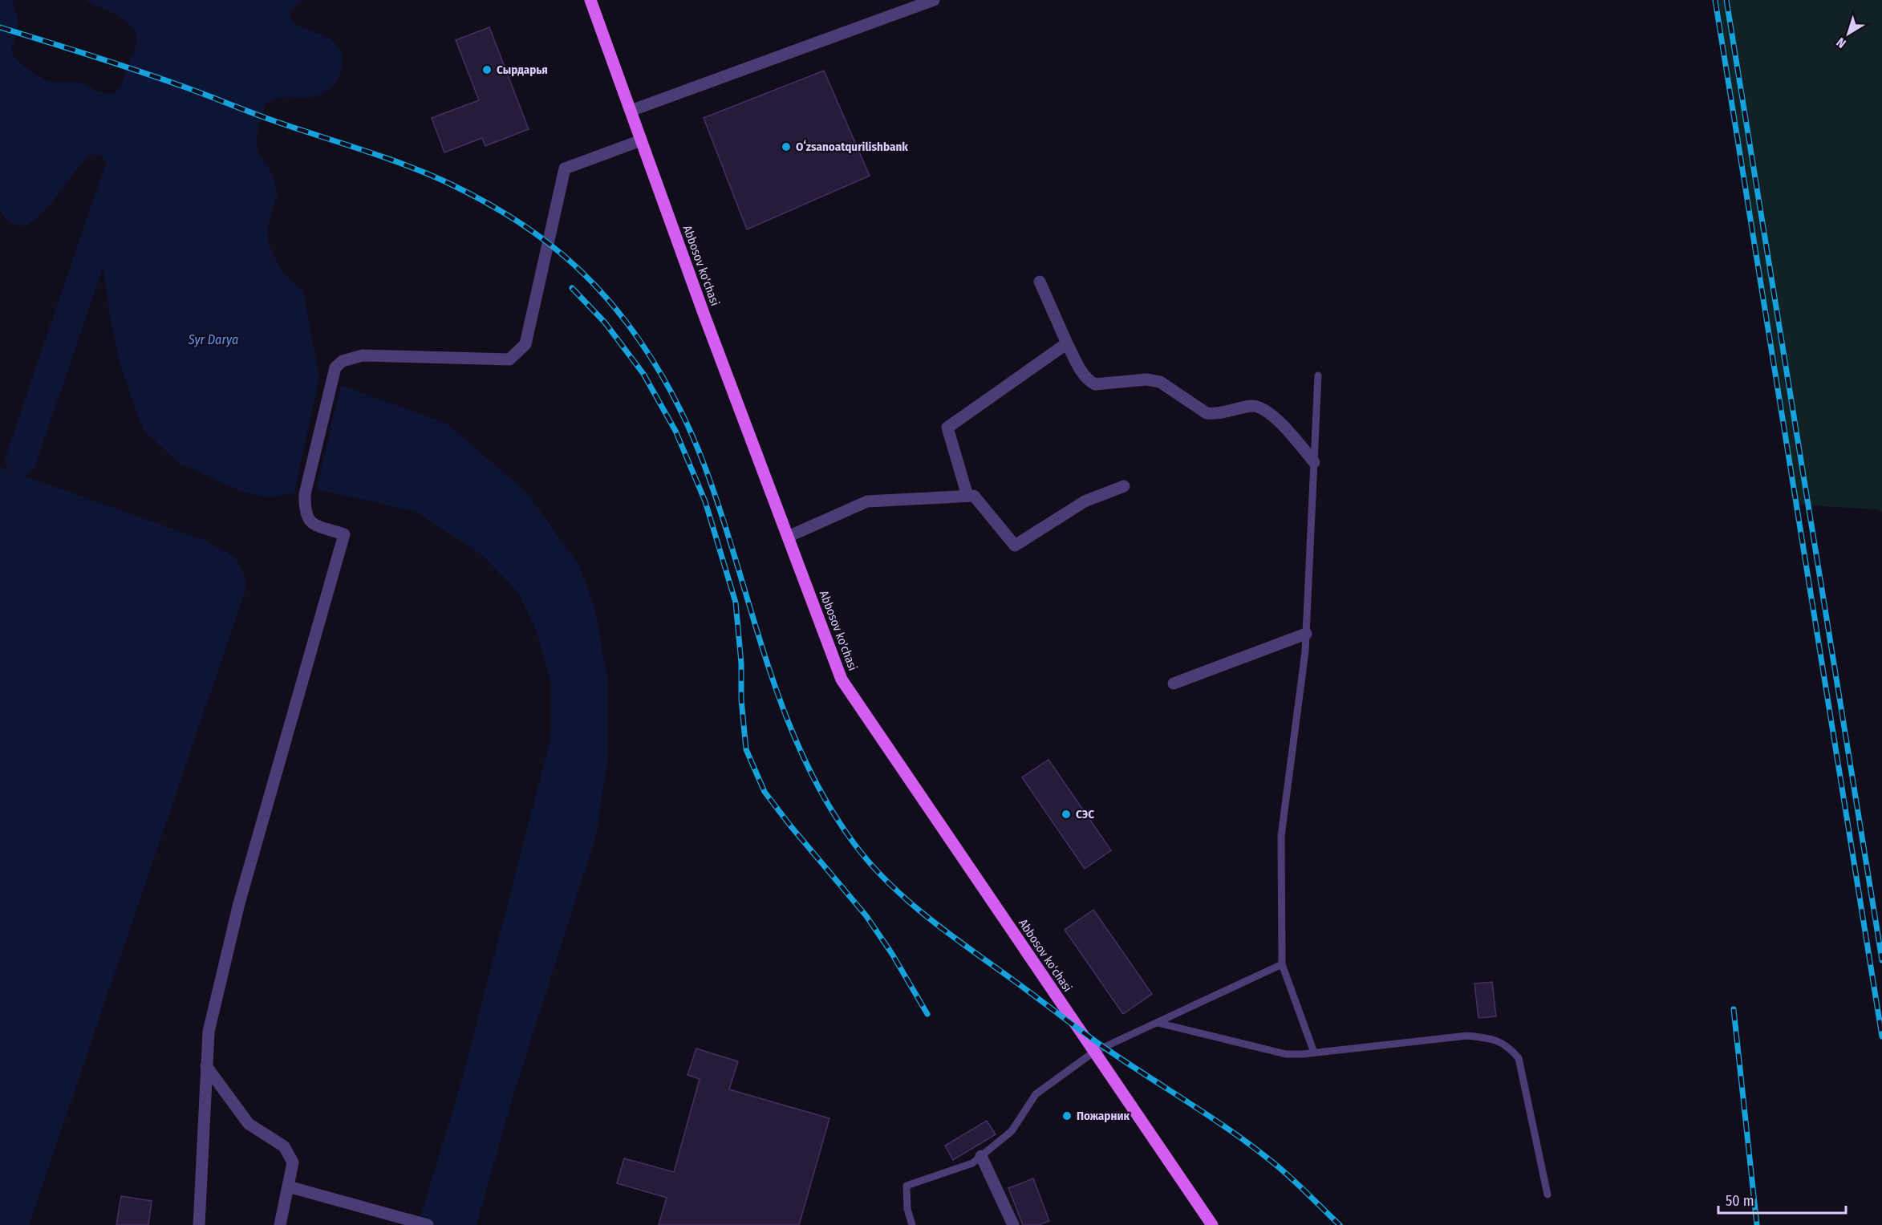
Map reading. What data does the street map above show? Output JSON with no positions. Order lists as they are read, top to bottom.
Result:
{
  "streets": {
    "main road": ["Abbosov ko'chasi"]
  },
  "water": ["Syr Darya"],
  "places": [
    "Сырдарья",
    "Oʻzsanoatqurilishbank",
    "СЭС",
    "Пожарник"
  ],
  "scale_bar": "50 m",
  "north": "bottom left"
}
